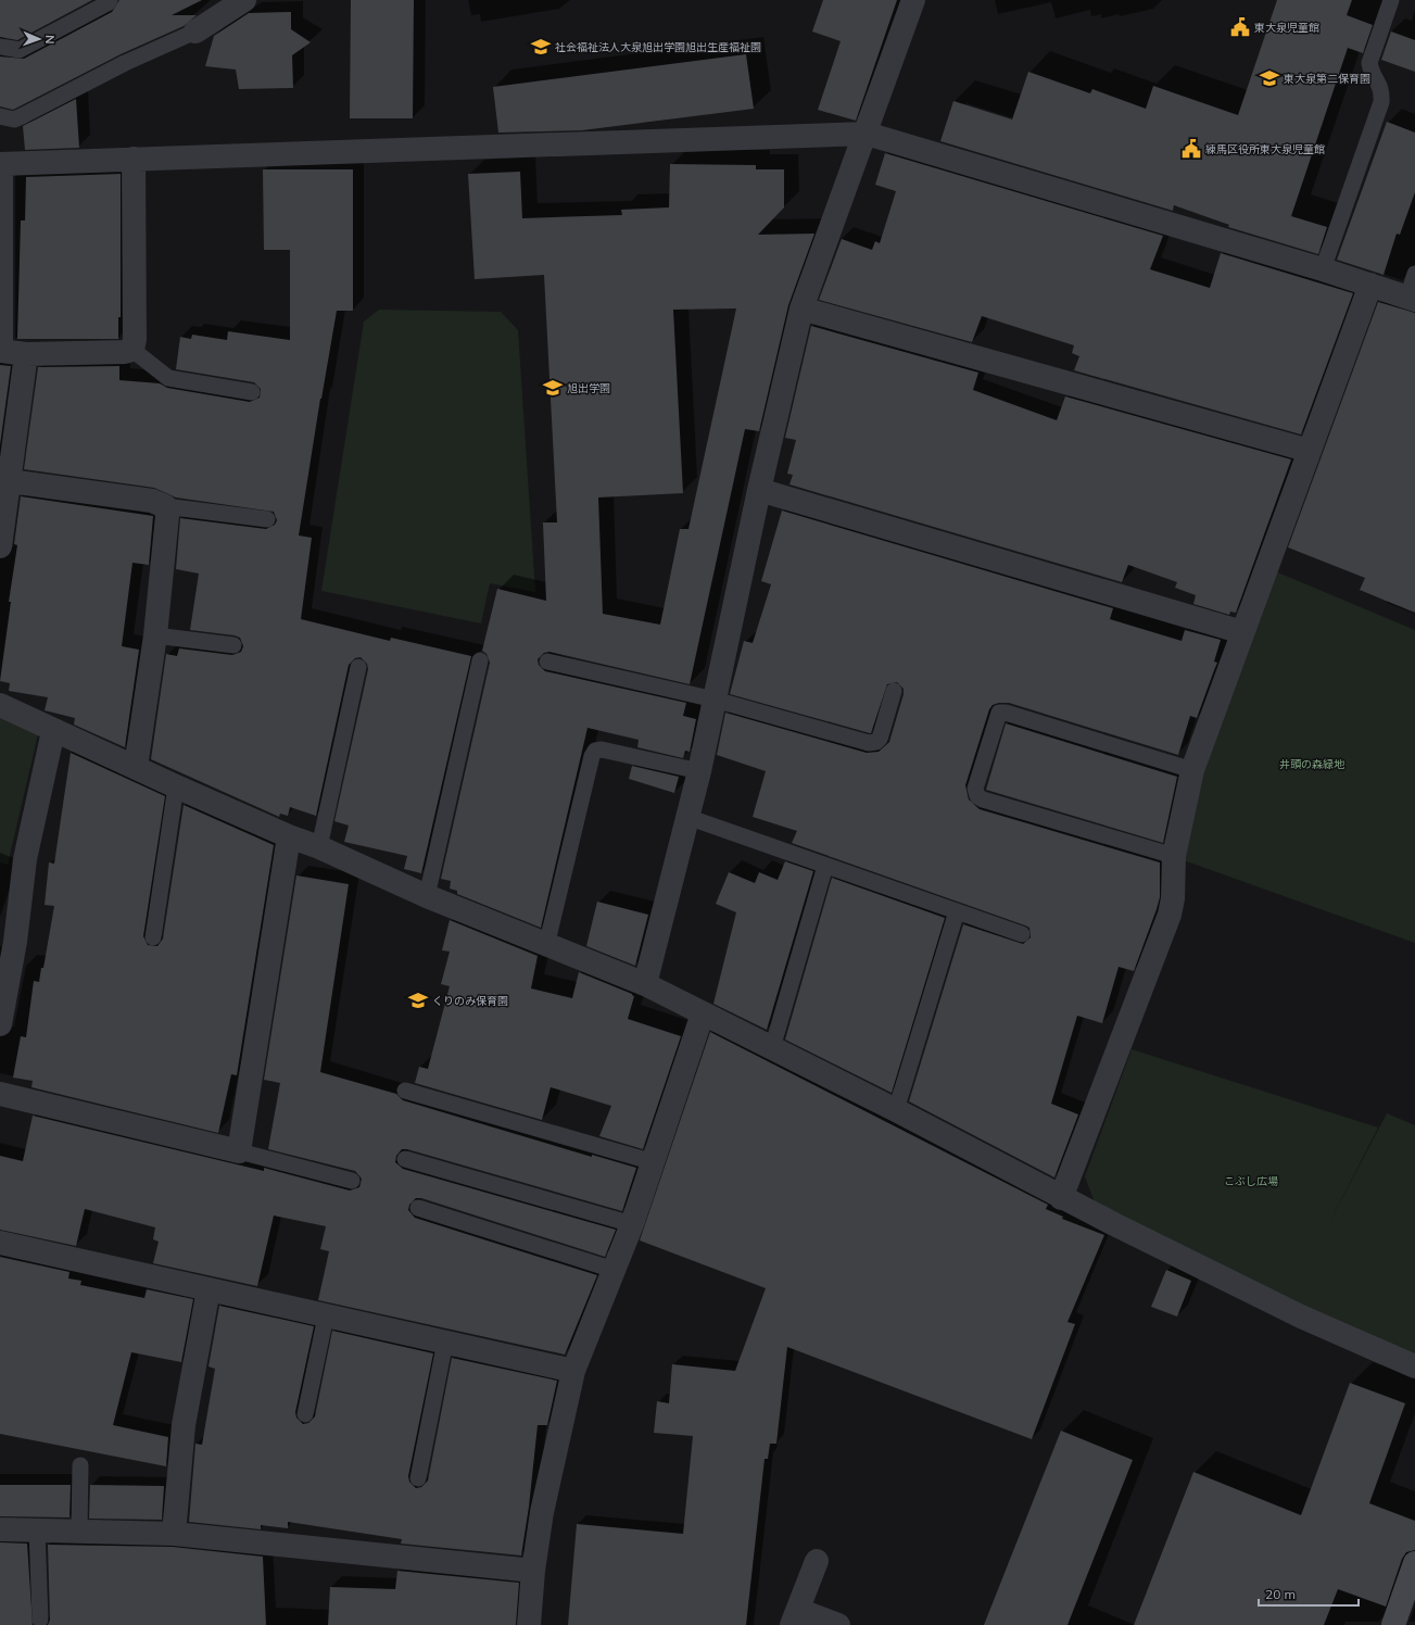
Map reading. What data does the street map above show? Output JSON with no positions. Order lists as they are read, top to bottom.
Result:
{
  "parks": ["井頭の森緑地", "こぶし広場"],
  "places": {
    "public building": ["東大泉児童館", "練馬区役所東大泉児童館"],
    "school or university": [
      "社会福祉法人大泉旭出学園旭出生産福祉園",
      "東大泉第二保育園",
      "旭出学園",
      "くりのみ保育園"
    ]
  },
  "scale_bar": "20 m",
  "north": "right"
}
